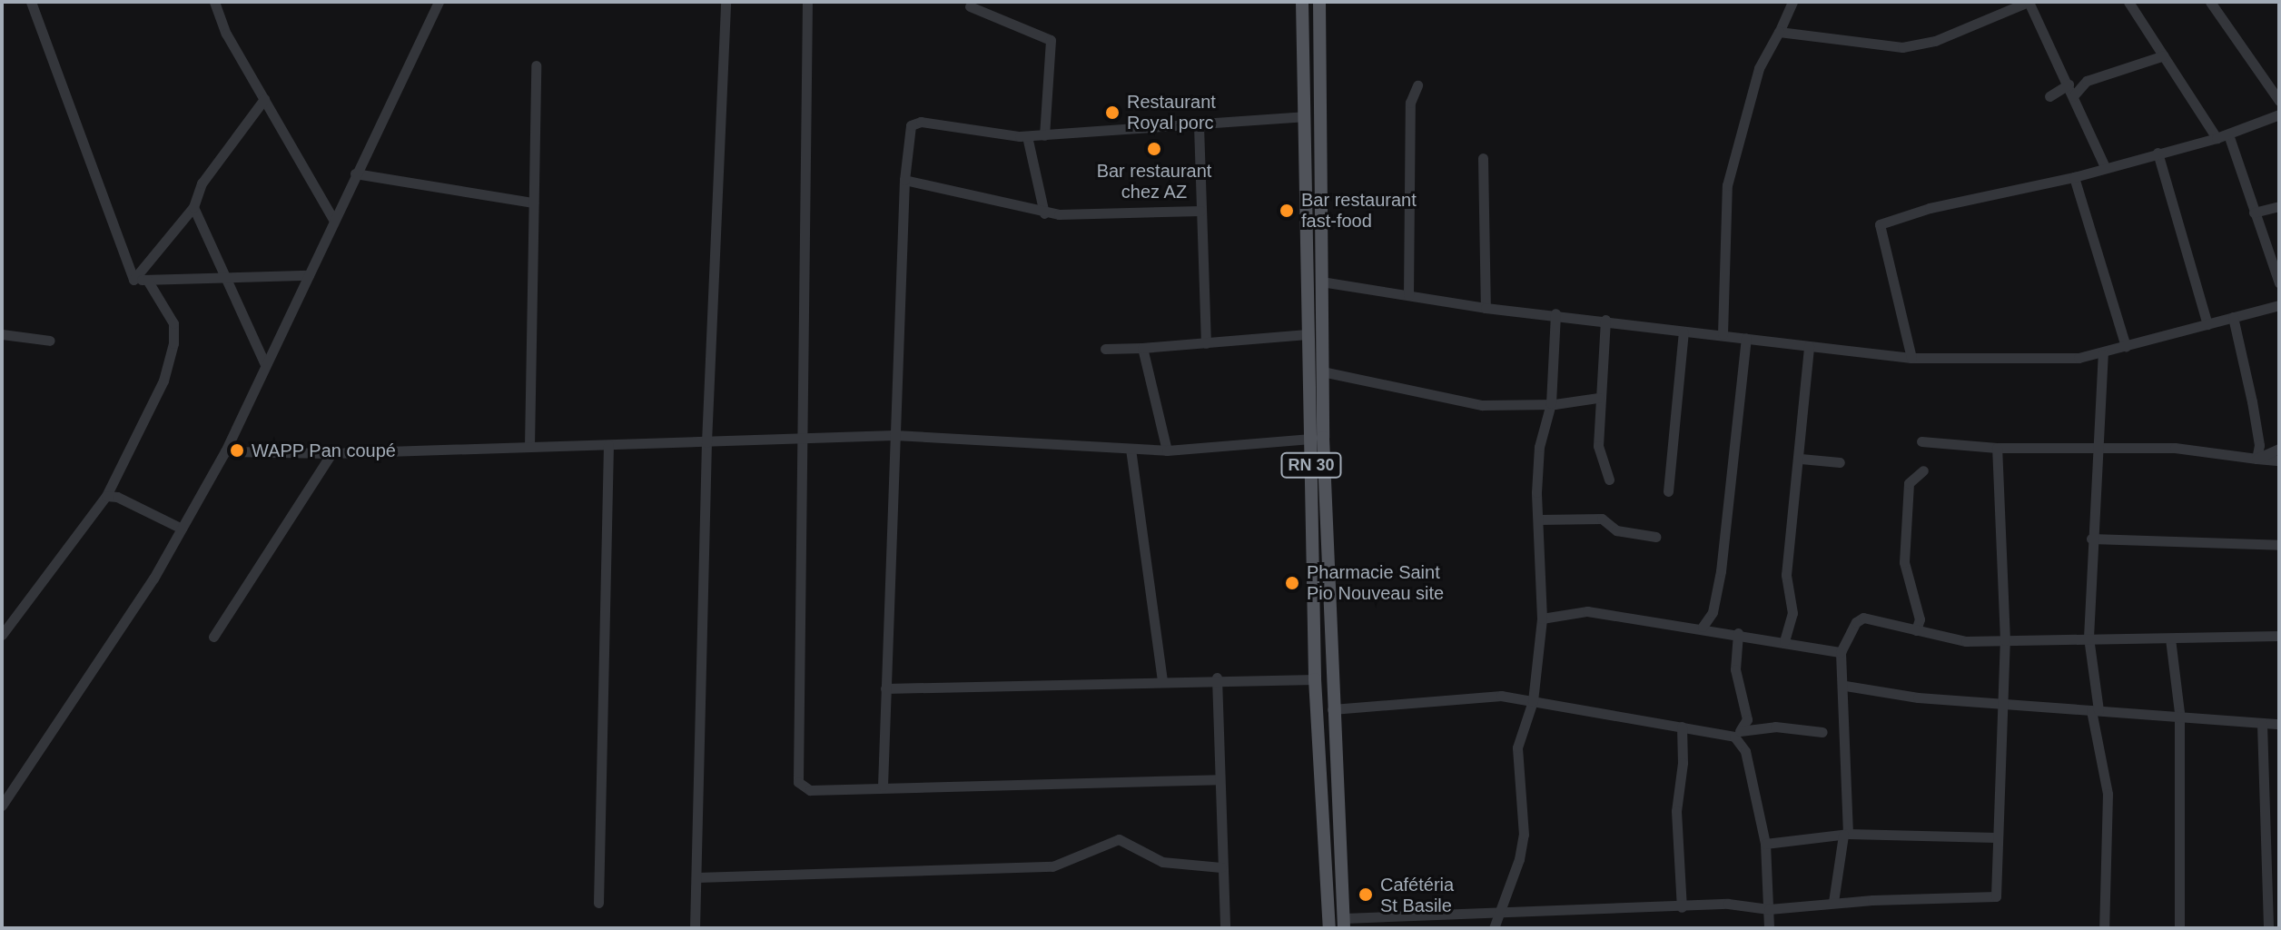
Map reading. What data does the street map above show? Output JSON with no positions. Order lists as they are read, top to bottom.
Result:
{
  "streets": {
    "main road": ["RN 30"]
  },
  "places": [
    "Restaurant Royal porc",
    "Bar restaurant chez AZ",
    "Bar restaurant fast-food",
    "WAPP Pan coupé",
    "Pharmacie Saint Pio Nouveau site",
    "Cafétéria St Basile"
  ]
}
